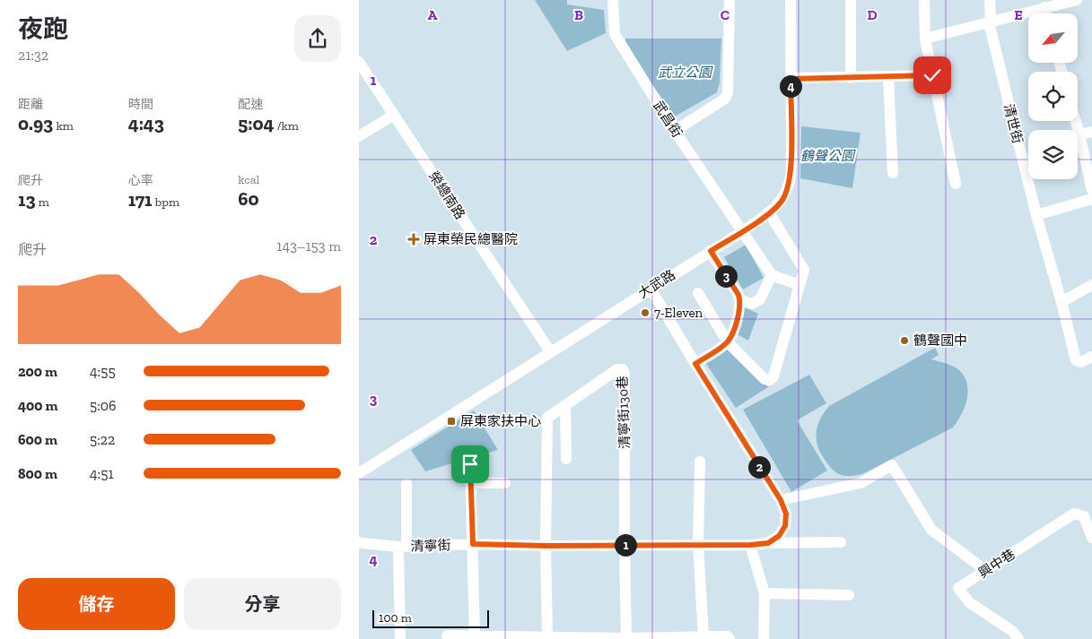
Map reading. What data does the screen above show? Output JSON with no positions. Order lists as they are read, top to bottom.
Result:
{
  "streets": {
    "street": [
      "武昌街",
      "清世街",
      "榮總南路",
      "大武路",
      "清寧街130巷",
      "清寧街",
      "興中巷"
    ]
  },
  "crossings": [
    ["武昌街", "大武路"],
    ["榮總南路", "大武路"],
    ["清寧街130巷", "清寧街"]
  ],
  "parks": ["武立公園", "鶴聲公園"],
  "places": {
    "health": ["屏東榮民總醫院"],
    "other": ["7-Eleven", "鶴聲國中"],
    "transit": ["屏東家扶中心"]
  },
  "scale_bar": "100 m",
  "north": "bottom left",
  "page": {
    "heading": ["夜跑", "21:32"],
    "pins": [
      "4",
      "3",
      "2",
      "1"
    ],
    "stats": [
      ["距離", "0.93 km"],
      ["時間", "4:43"],
      ["配速", "5:04 /km"],
      ["爬升", "13 m"],
      ["心率", "171 bpm"],
      ["kcal", "60"]
    ],
    "chart": ["爬升", "143–153 m"],
    "list": [
      {
        "name": "200 m",
        "note": "4:55"
      },
      {
        "name": "400 m",
        "note": "5:06"
      },
      {
        "name": "600 m",
        "note": "5:22"
      },
      {
        "name": "800 m",
        "note": "4:51"
      }
    ],
    "buttons": ["儲存", "分享"],
    "scale": "100 m"
  },
  "grid": {
    "columns": [
      "A",
      "B",
      "C",
      "D",
      "E"
    ],
    "rows": [
      "1",
      "2",
      "3",
      "4"
    ]
  }
}
